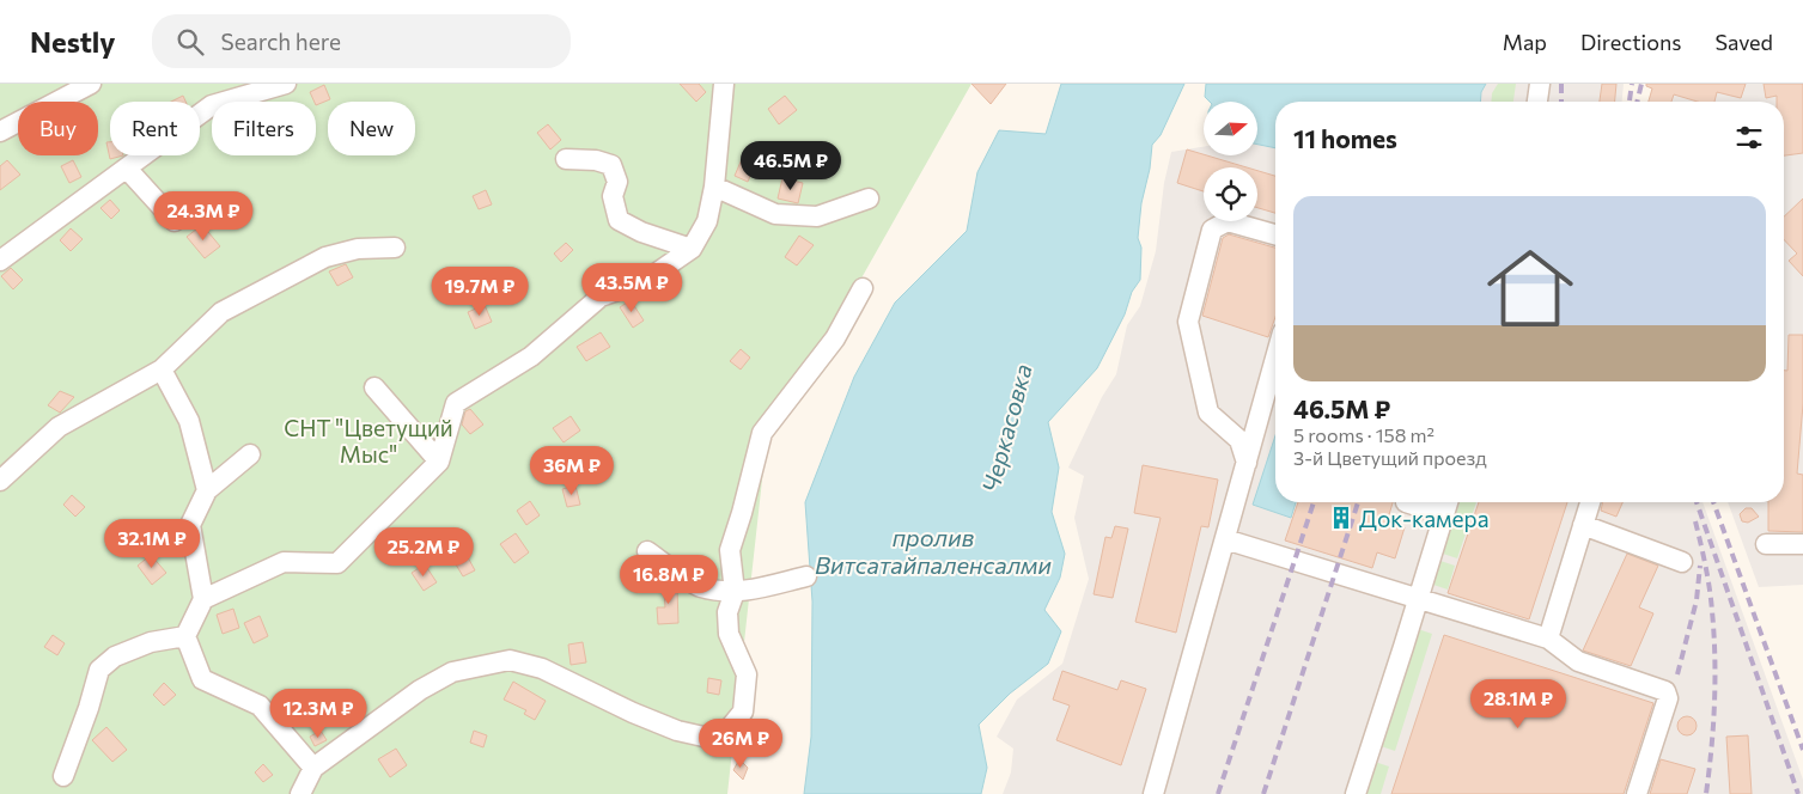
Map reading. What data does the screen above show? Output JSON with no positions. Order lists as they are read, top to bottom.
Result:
{
  "water": ["Черкасовка", "пролив Витсатайпаленсалми"],
  "parks": ["СНТ \"Цветущий Мыс\""],
  "places": {
    "building": ["Док-камера"]
  },
  "north": "right",
  "page": {
    "header": "Nestly",
    "search": "Search here",
    "nav": ["Map", "Directions", "Saved"],
    "chip": [
      "Buy",
      "Rent",
      "Filters",
      "New"
    ],
    "heading": "11 homes",
    "price": [
      "46.5M ₽",
      "24.3M ₽",
      "43.5M ₽",
      "19.7M ₽",
      "36M ₽",
      "32.1M ₽",
      "25.2M ₽",
      "16.8M ₽",
      "28.1M ₽",
      "12.3M ₽",
      "26M ₽"
    ],
    "list": [
      {
        "name": "46.5M ₽",
        "note": "5 rooms · 158 m² · 3-й Цветущий проезд"
      }
    ]
  }
}
